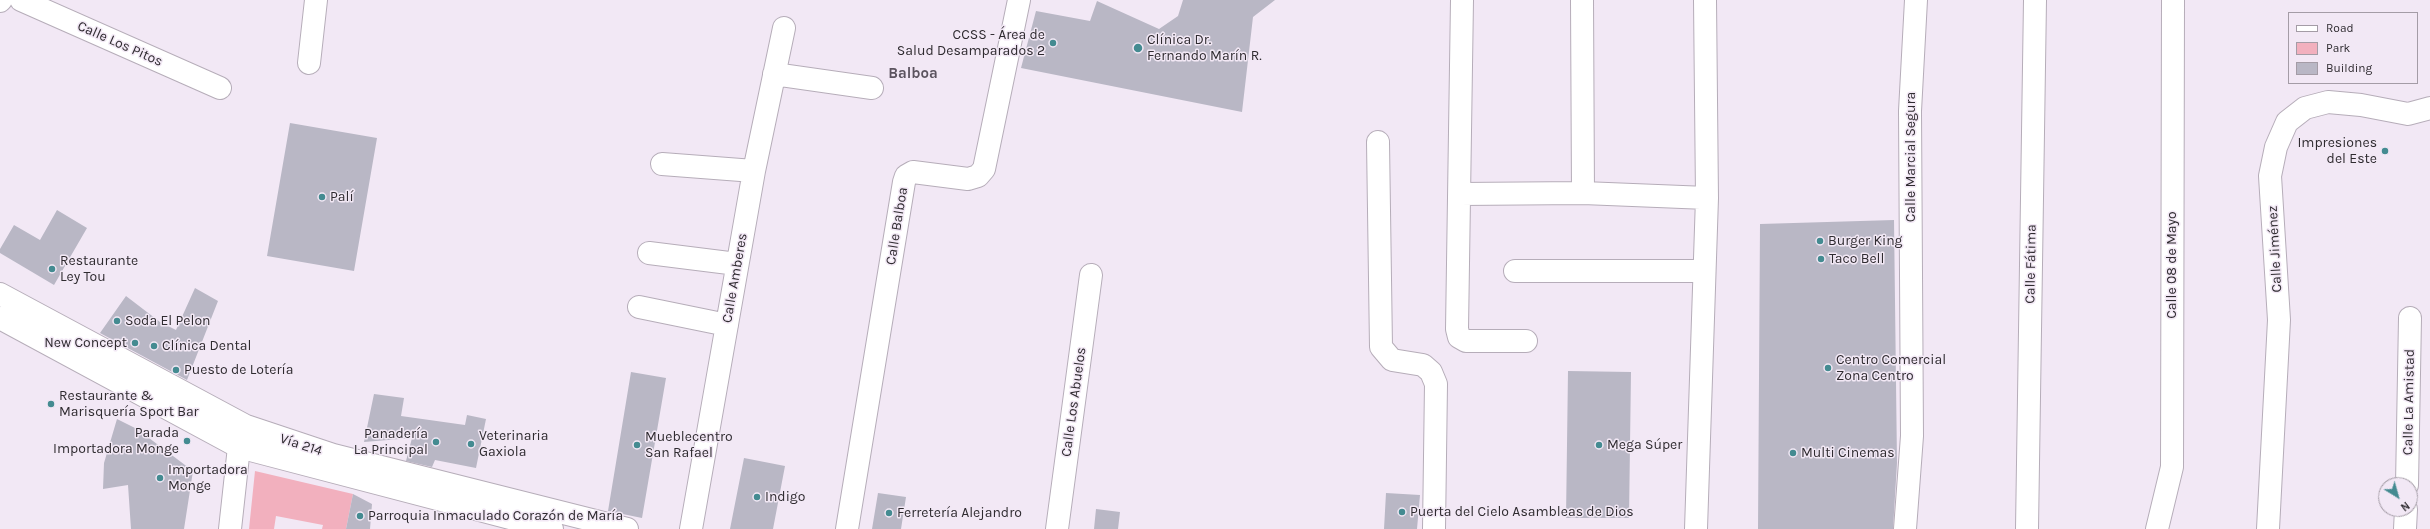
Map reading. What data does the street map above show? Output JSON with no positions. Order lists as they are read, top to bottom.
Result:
{
  "streets": {
    "street": [
      "Calle Los Pitos",
      "Calle Marcial Segura",
      "Calle Balboa",
      "Calle Jiménez",
      "Calle Fátima",
      "Calle 08 de Mayo",
      "Calle Amberes",
      "Calle Los Abuelos",
      "Calle La Amistad",
      "Vía 214"
    ]
  },
  "districts": ["Balboa"],
  "places": [
    "CCSS - Área de Salud Desamparados 2",
    "Clínica Dr. Fernando Marín R.",
    "Impresiones del Este",
    "Palí",
    "Burger King",
    "Taco Bell",
    "Restaurante Ley Tou",
    "Soda El Pelon",
    "New Concept",
    "Clínica Dental",
    "Centro Comercial Zona Centro",
    "Puesto de Lotería",
    "Restaurante & Marisquería Sport Bar",
    "Parada Importadora Monge",
    "Panadería La Principal",
    "Veterinaria Gaxiola",
    "Mueblecentro San Rafael",
    "Mega Súper",
    "Multi Cinemas",
    "Importadora Monge",
    "Indigo",
    "Puerta del Cielo Asambleas de Dios",
    "Ferretería Alejandro",
    "Parroquia Inmaculado Corazón de María"
  ],
  "legend": ["Road", "Park", "Building"],
  "north": "bottom right"
}
